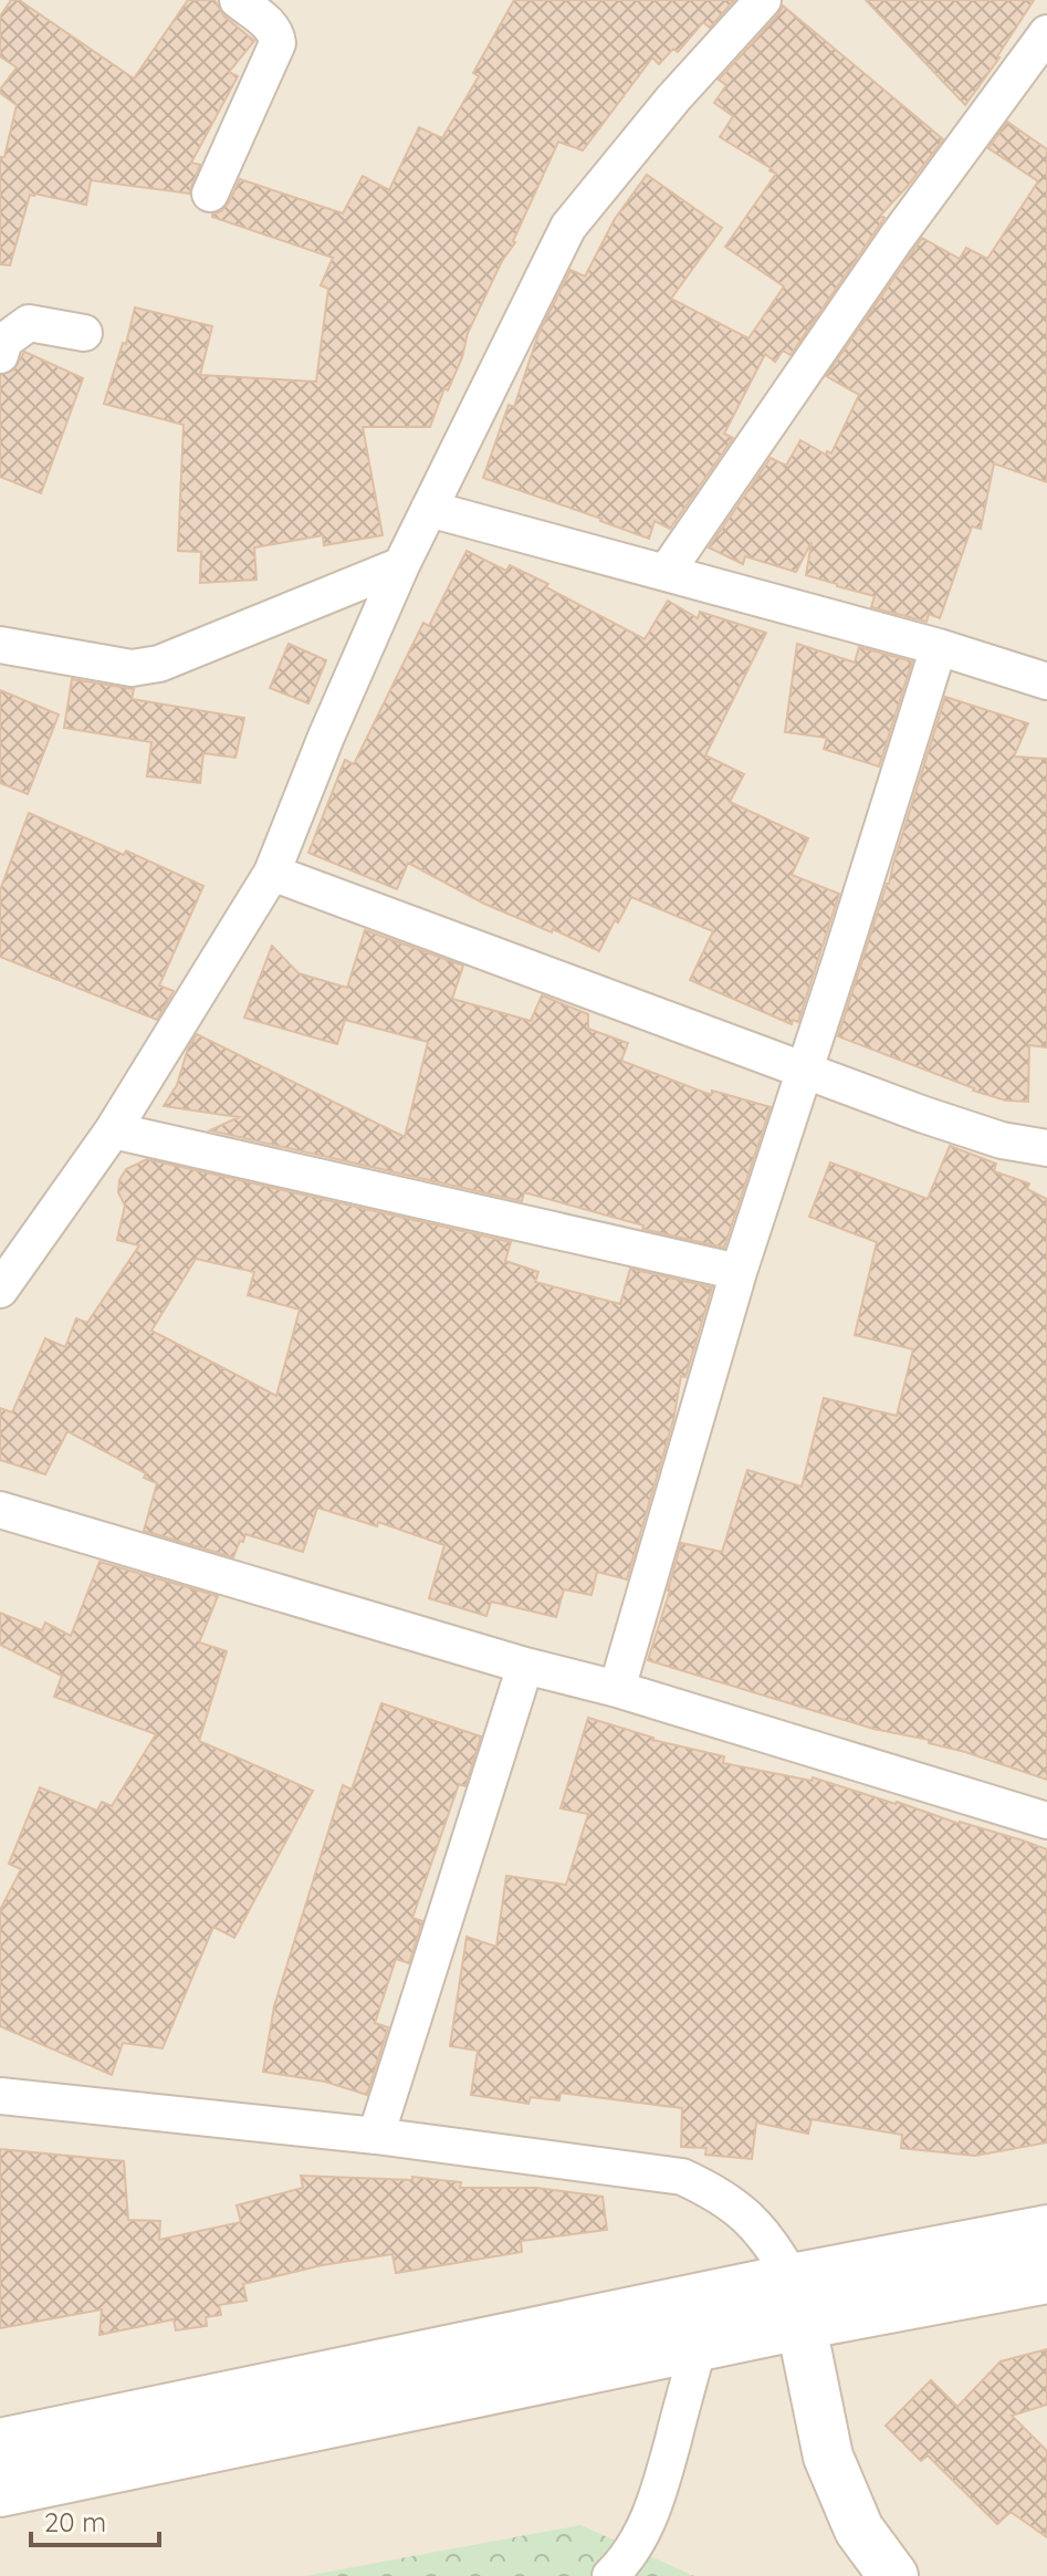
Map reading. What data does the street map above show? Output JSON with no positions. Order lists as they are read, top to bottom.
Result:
{
  "scale_bar": "20 m"
}
